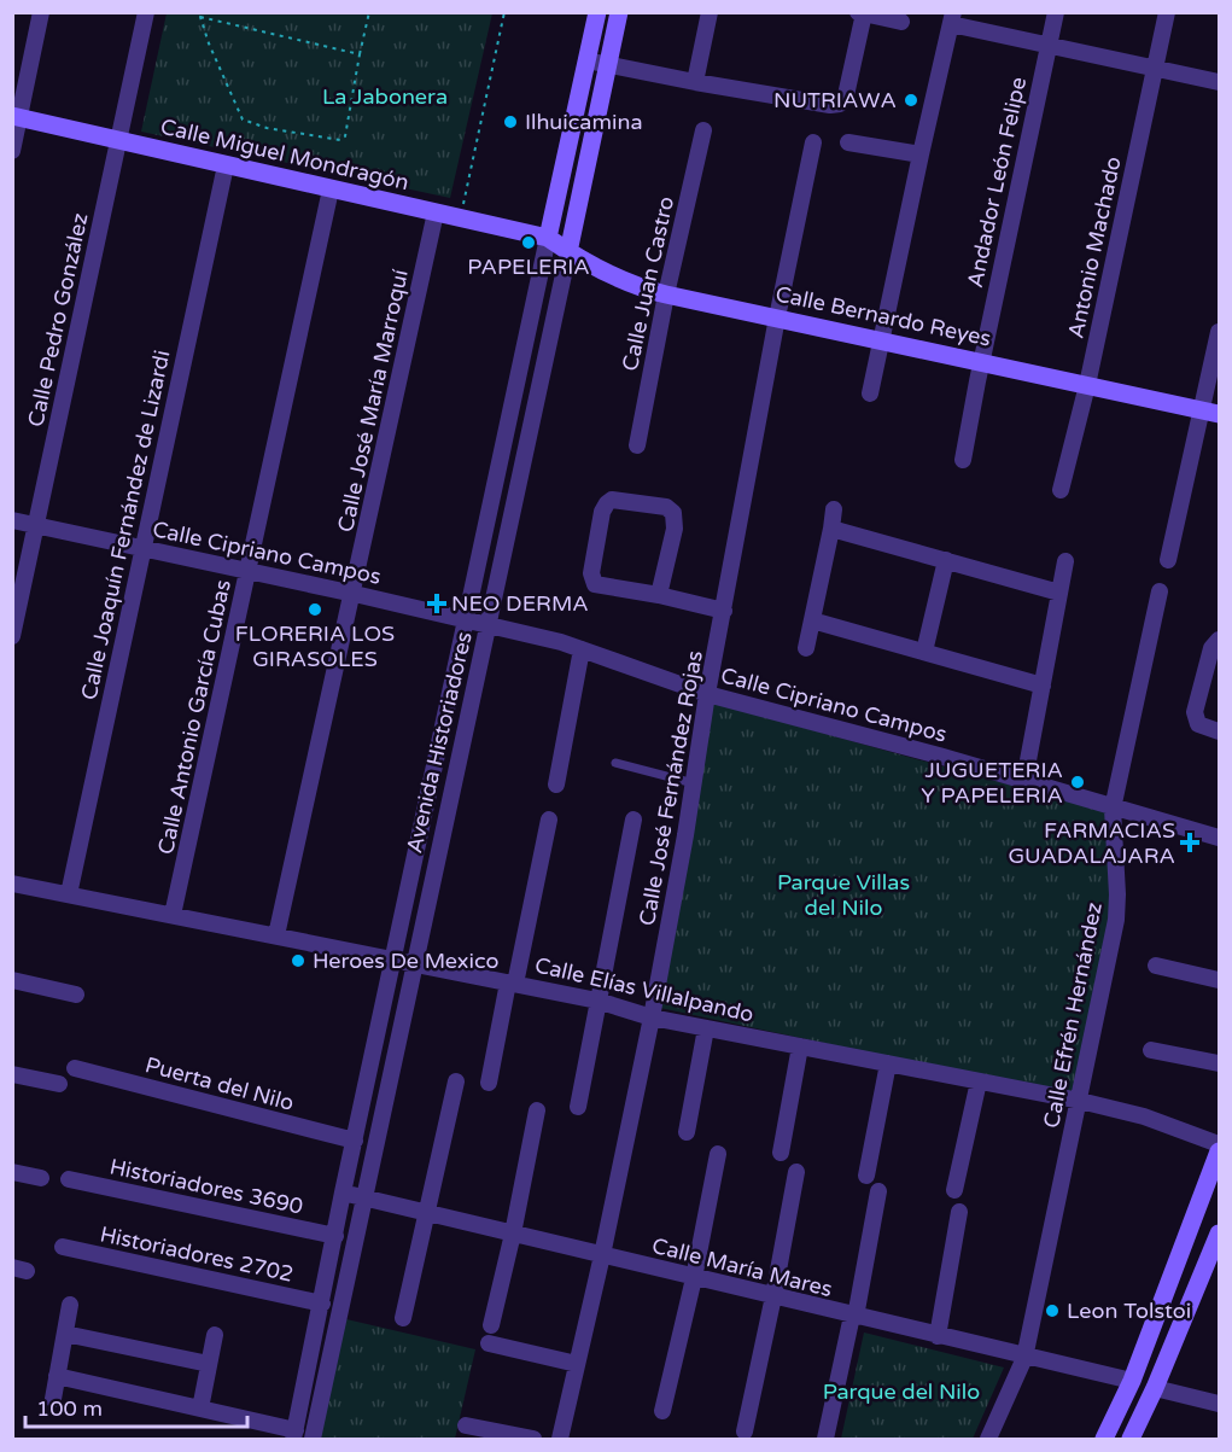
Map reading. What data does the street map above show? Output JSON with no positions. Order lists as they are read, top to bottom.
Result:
{
  "streets": {
    "street": [
      "Calle Miguel Mondragón",
      "Andador León Felipe",
      "Antonio Machado",
      "Calle Juan Castro",
      "Calle Bernardo Reyes",
      "Calle Pedro González",
      "Calle José María Marroquí",
      "Calle Joaquín Fernández de Lizardi",
      "Calle Cipriano Campos",
      "Calle Antonio García Cubas",
      "Avenida Historiadores",
      "Calle José Fernández Rojas",
      "Calle Elías Villalpando",
      "Calle Efrén Hernández",
      "Puerta del Nilo",
      "Historiadores 3690",
      "Historiadores 2702",
      "Calle María Mares"
    ]
  },
  "crossings": [
    ["Calle Miguel Mondragón", "Calle Bernardo Reyes"],
    ["Calle Miguel Mondragón", "Calle Pedro González"],
    ["Calle Miguel Mondragón", "Calle José María Marroquí"],
    ["Calle Miguel Mondragón", "Calle Joaquín Fernández de Lizardi"],
    ["Calle Miguel Mondragón", "Calle Antonio García Cubas"],
    ["Calle Miguel Mondragón", "Avenida Historiadores"],
    ["Andador León Felipe", "Calle Bernardo Reyes"],
    ["Antonio Machado", "Calle Bernardo Reyes"],
    ["Calle Juan Castro", "Calle Bernardo Reyes"],
    ["Calle Bernardo Reyes", "Avenida Historiadores"],
    ["Calle Bernardo Reyes", "Calle José Fernández Rojas"],
    ["Calle Pedro González", "Calle Cipriano Campos"],
    ["Calle José María Marroquí", "Calle Cipriano Campos"],
    ["Calle José María Marroquí", "Calle Elías Villalpando"],
    ["Calle Joaquín Fernández de Lizardi", "Calle Cipriano Campos"],
    ["Calle Joaquín Fernández de Lizardi", "Calle Elías Villalpando"],
    ["Calle Cipriano Campos", "Calle Antonio García Cubas"],
    ["Calle Cipriano Campos", "Avenida Historiadores"],
    ["Calle Cipriano Campos", "Calle José Fernández Rojas"],
    ["Calle Cipriano Campos", "Calle Efrén Hernández"],
    ["Calle Antonio García Cubas", "Calle Elías Villalpando"],
    ["Avenida Historiadores", "Calle Elías Villalpando"],
    ["Avenida Historiadores", "Puerta del Nilo"],
    ["Avenida Historiadores", "Historiadores 3690"],
    ["Avenida Historiadores", "Historiadores 2702"],
    ["Avenida Historiadores", "Calle María Mares"],
    ["Calle José Fernández Rojas", "Calle Elías Villalpando"],
    ["Calle José Fernández Rojas", "Calle María Mares"],
    ["Calle Elías Villalpando", "Calle Efrén Hernández"],
    ["Calle Efrén Hernández", "Calle María Mares"]
  ],
  "parks": ["La Jabonera", "Parque Villas del Nilo", "Parque del Nilo"],
  "places": {
    "other": [
      "NUTRIAWA",
      "Ilhuicamina",
      "PAPELERIA",
      "FLORERIA LOS GIRASOLES",
      "JUGUETERIA Y PAPELERIA",
      "Heroes De Mexico",
      "Leon Tolstoi"
    ],
    "health": ["NEO DERMA", "FARMACIAS GUADALAJARA"]
  },
  "scale_bar": "100 m"
}
